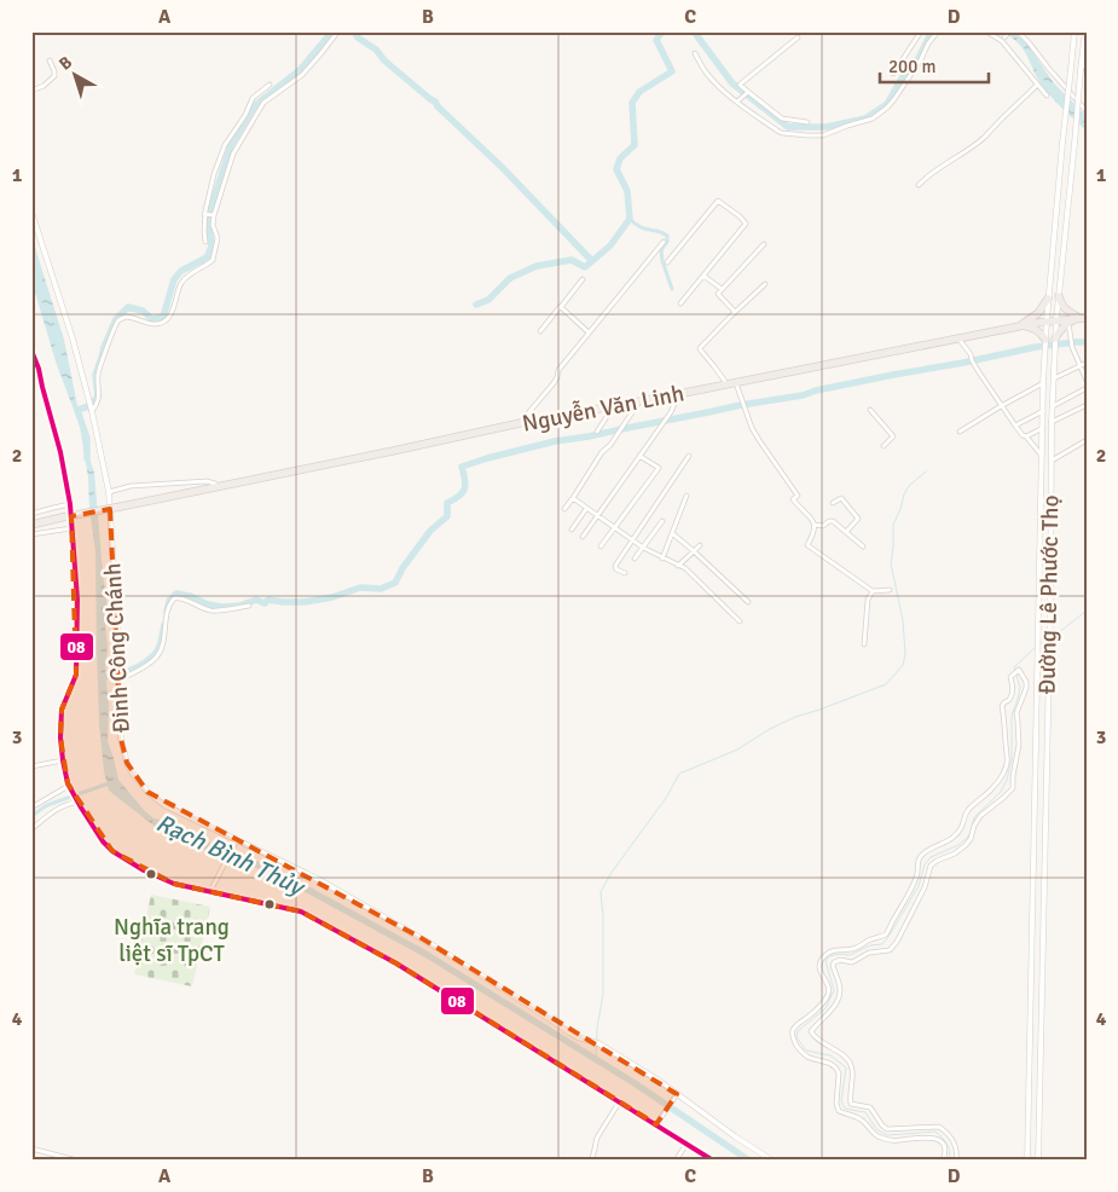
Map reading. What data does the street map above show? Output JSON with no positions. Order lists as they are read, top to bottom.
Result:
{
  "streets": {
    "highway": ["Nguyễn Văn Linh"],
    "street": ["Đường Lê Phước Thọ", "Đinh Công Chánh"]
  },
  "crossings": [
    ["Nguyễn Văn Linh", "Đường Lê Phước Thọ"]
  ],
  "water": ["Rạch Bình Thủy"],
  "parks": ["Nghĩa trang liệt sĩ TpCT"],
  "lines": ["transit line 08"],
  "scale_bar": "200 m",
  "north": "top left",
  "grid": {
    "columns": [
      "A",
      "B",
      "C",
      "D"
    ],
    "rows": [
      "1",
      "2",
      "3",
      "4"
    ]
  }
}
